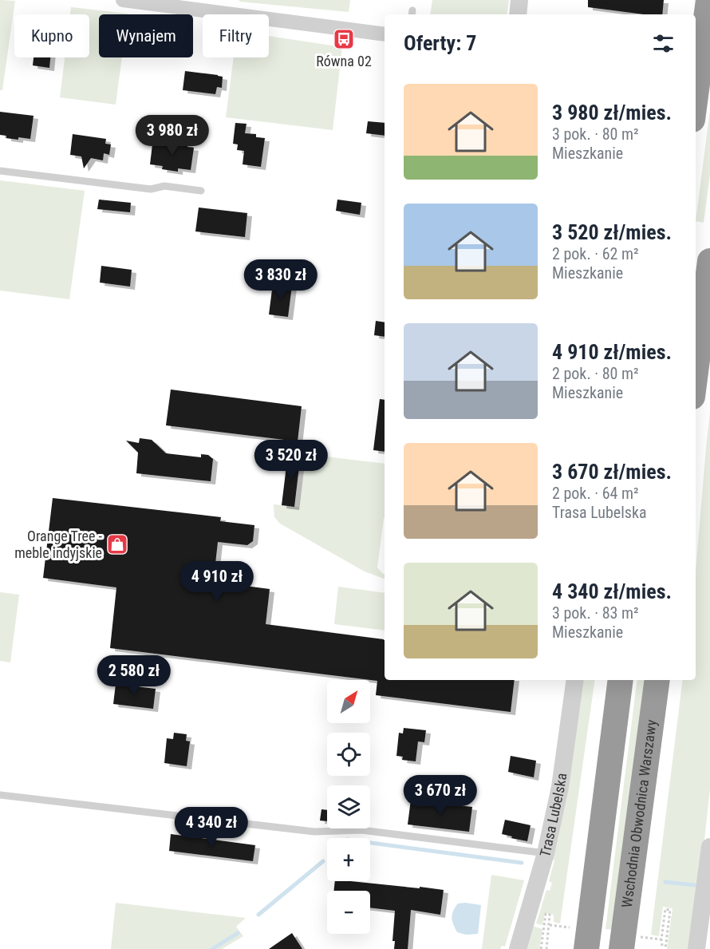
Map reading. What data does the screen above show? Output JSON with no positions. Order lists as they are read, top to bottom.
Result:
{
  "streets": {
    "highway": ["Wschodnia Obwodnica Warszawy"],
    "street": ["Trasa Lubelska"]
  },
  "places": {
    "bus stop": ["Równa 02"],
    "shop": ["Orange Tree - meble indyjskie"]
  },
  "north": "top right",
  "page": {
    "chip": ["Kupno", "Wynajem", "Filtry"],
    "heading": "Oferty: 7",
    "list": [
      {
        "name": "3 980 zł/mies.",
        "note": "3 pok. · 80 m² · Mieszkanie"
      },
      {
        "name": "3 520 zł/mies.",
        "note": "2 pok. · 62 m² · Mieszkanie"
      },
      {
        "name": "4 910 zł/mies.",
        "note": "2 pok. · 80 m² · Mieszkanie"
      },
      {
        "name": "3 670 zł/mies.",
        "note": "2 pok. · 64 m² · Trasa Lubelska"
      },
      {
        "name": "4 340 zł/mies.",
        "note": "3 pok. · 83 m² · Mieszkanie"
      }
    ],
    "price": [
      "3 980 zł",
      "3 830 zł",
      "3 520 zł",
      "4 910 zł",
      "2 580 zł",
      "3 670 zł",
      "4 340 zł"
    ],
    "map_buttons": ["+", "−"]
  }
}
